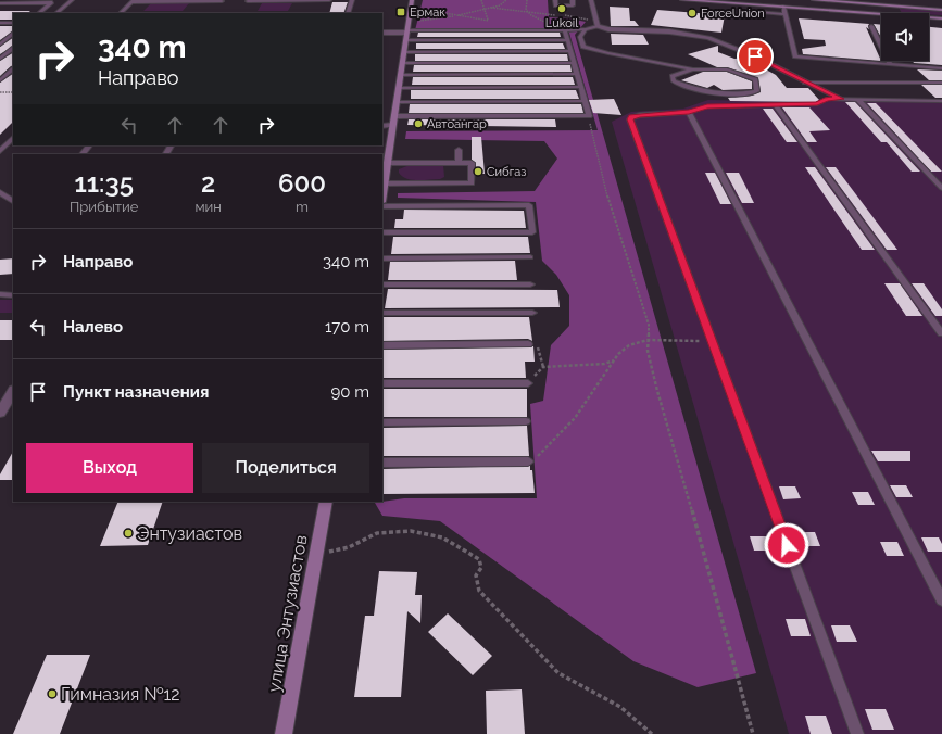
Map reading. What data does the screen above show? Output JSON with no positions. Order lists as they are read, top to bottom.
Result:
{
  "streets": {
    "main road": ["улица Энтузиастов"]
  },
  "places": {
    "other": [
      "Lukoil",
      "ForceUnion",
      "Автоангар",
      "Сибгаз",
      "Энтузиастов",
      "Гимназия №12"
    ],
    "transit": ["Ермак"]
  },
  "page": {
    "turn": ["340 m", "Направо"],
    "eta": [
      "11:35",
      "Прибытие",
      "2",
      "мин",
      "600",
      "m"
    ],
    "list": [
      {
        "name": "Направо",
        "value": "340 m"
      },
      {
        "name": "Налево",
        "value": "170 m"
      },
      {
        "name": "Пункт назначения",
        "value": "90 m"
      }
    ],
    "buttons": ["Выход", "Поделиться"]
  }
}
